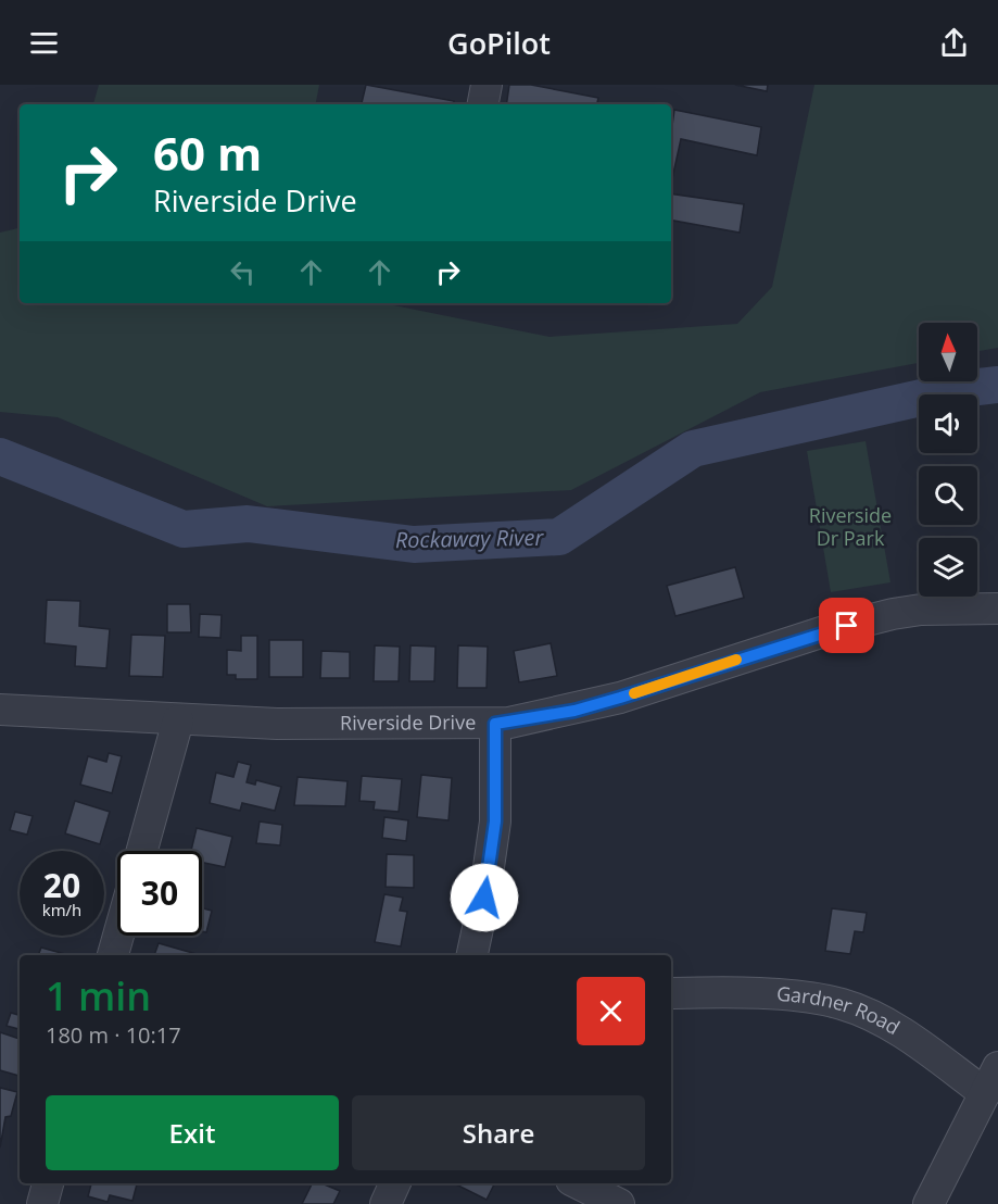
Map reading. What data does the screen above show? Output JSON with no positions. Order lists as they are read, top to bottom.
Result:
{
  "streets": {
    "street": ["Riverside Drive", "Gardner Road"]
  },
  "water": ["Rockaway River"],
  "parks": ["Riverside Dr Park"],
  "north": "top",
  "page": {
    "header": "GoPilot",
    "turn": ["60 m", "Riverside Drive"],
    "speed": "20 km/h",
    "limit": "30",
    "heading": ["1 min", "180 m · 10:17"],
    "buttons": ["Exit", "Share"]
  }
}
